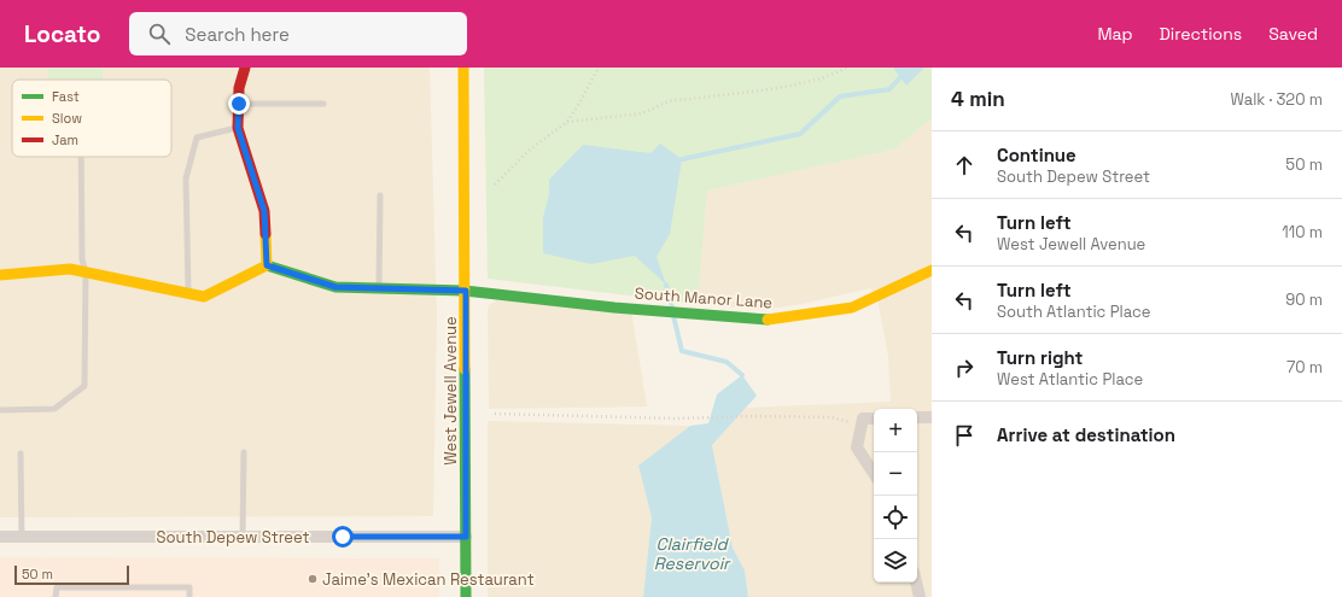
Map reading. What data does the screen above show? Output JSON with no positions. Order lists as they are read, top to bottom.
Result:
{
  "streets": {
    "street": ["South Manor Lane", "West Jewell Avenue", "South Depew Street"]
  },
  "crossings": [
    ["South Manor Lane", "West Jewell Avenue"],
    ["West Jewell Avenue", "South Depew Street"]
  ],
  "water": ["Clairfield Reservoir"],
  "places": ["Jaime's Mexican Restaurant"],
  "legend": ["Fast", "Slow", "Jam"],
  "scale_bar": "50 m",
  "page": {
    "header": "Locato",
    "search": "Search here",
    "nav": ["Map", "Directions", "Saved"],
    "heading": ["4 min", "Walk · 320 m"],
    "list": [
      ["Continue", "South Depew Street", "50 m"],
      ["Turn left", "West Jewell Avenue", "110 m"],
      ["Turn left", "South Atlantic Place", "90 m"],
      ["Turn right", "West Atlantic Place", "70 m"],
      "Arrive at destination"
    ],
    "map_buttons": ["+", "−"],
    "scale": "50 m"
  }
}
